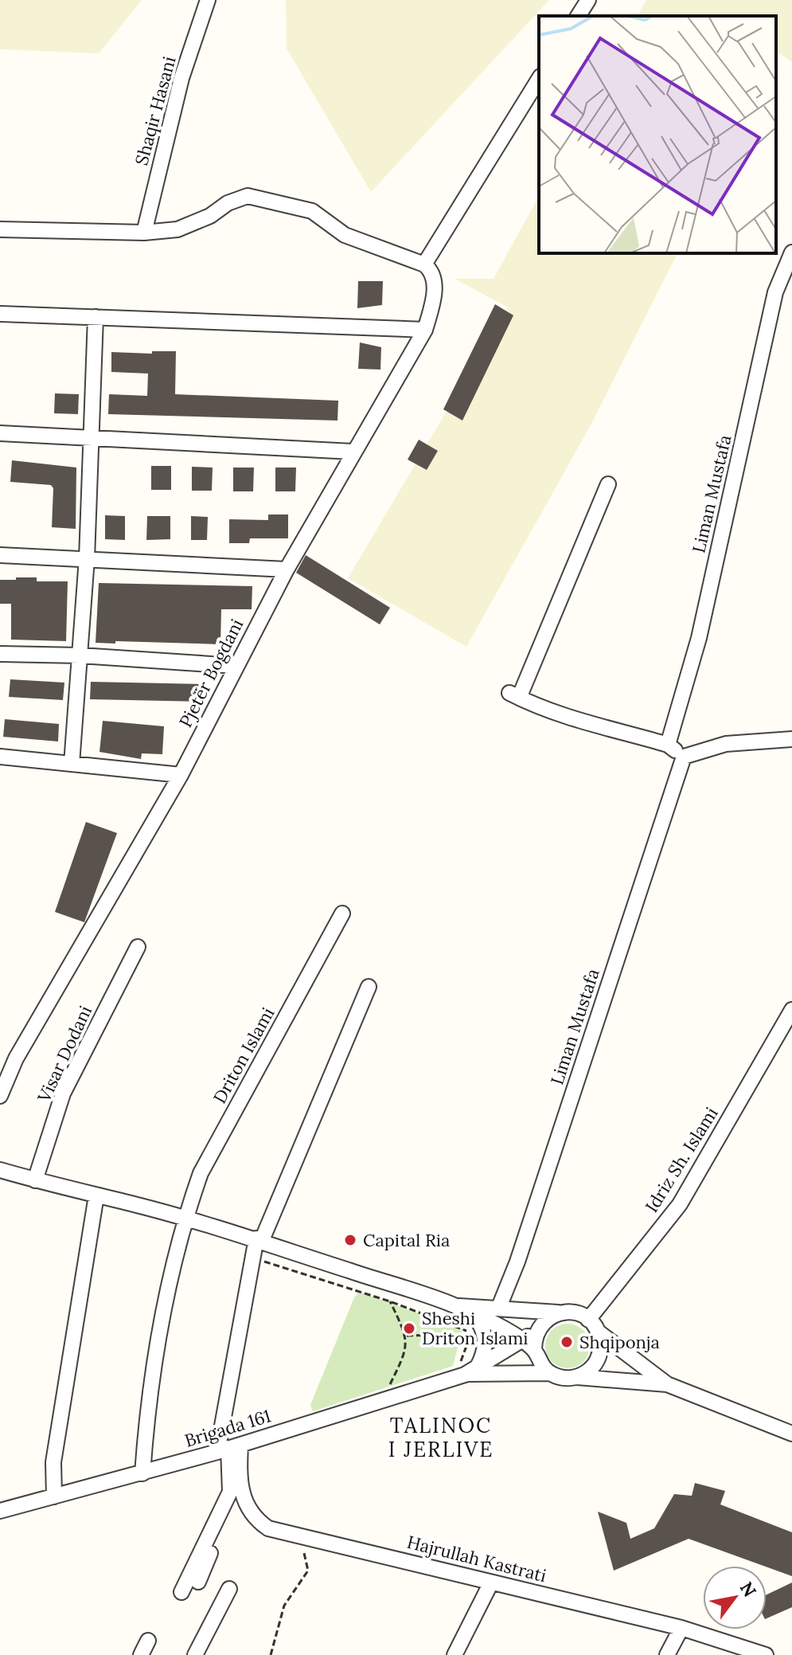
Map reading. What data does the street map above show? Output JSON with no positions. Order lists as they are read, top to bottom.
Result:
{
  "streets": {
    "street": [
      "Shaqir Hasani",
      "Liman Mustafa",
      "Pjetër Bogdani",
      "Visar Dodani",
      "Driton Islami",
      "Idriz Sh. Islami",
      "Brigada 161",
      "Hajrullah Kastrati"
    ]
  },
  "crossings": [
    ["Driton Islami", "Brigada 161"],
    ["Idriz Sh. Islami", "Brigada 161"],
    ["Brigada 161", "Hajrullah Kastrati"]
  ],
  "districts": ["TALINOC I JERLIVE"],
  "places": ["Capital Ria", "Sheshi Driton Islami", "Shqiponja"],
  "north": "top right"
}
